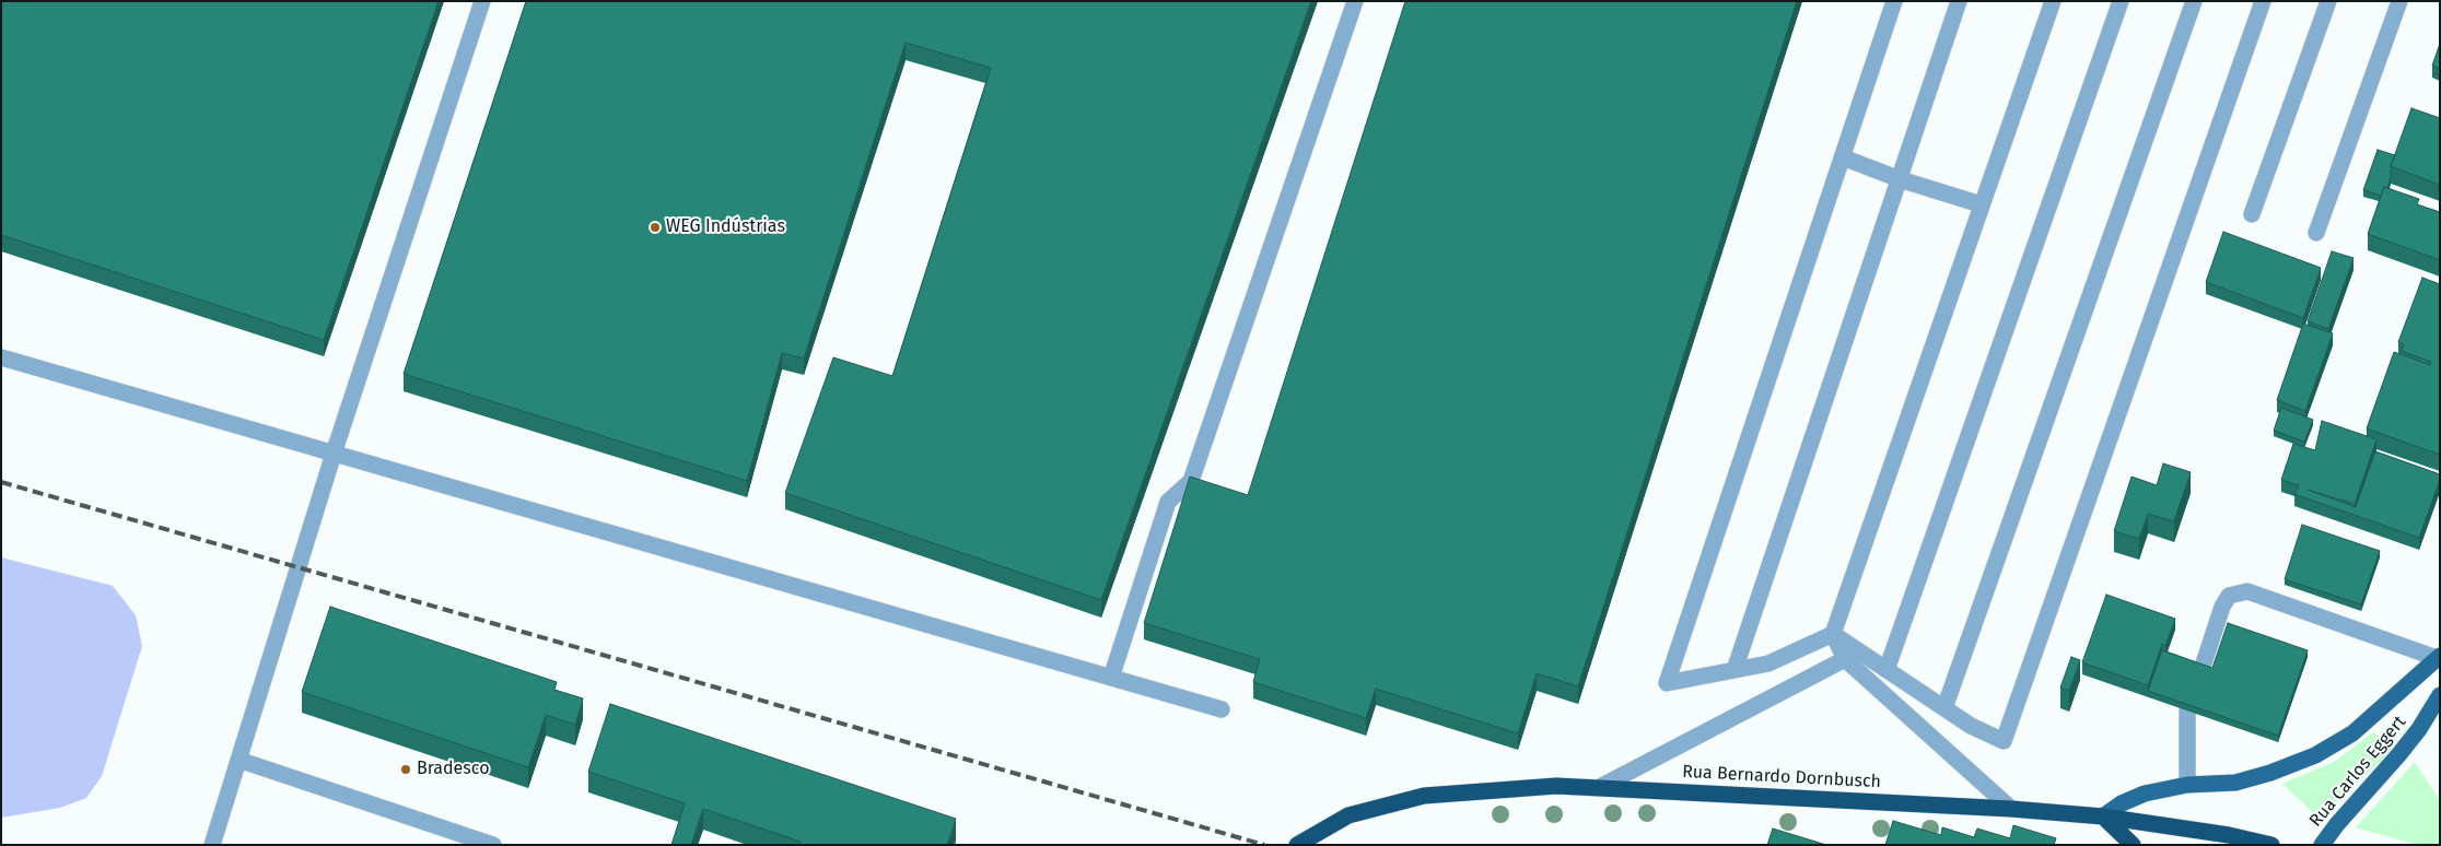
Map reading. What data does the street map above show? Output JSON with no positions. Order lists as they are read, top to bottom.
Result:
{
  "streets": {
    "highway": ["Rua Bernardo Dornbusch"],
    "main road": ["Rua Carlos Eggert"]
  },
  "crossings": [
    ["Rua Carlos Eggert", "Rua Bernardo Dornbusch"]
  ],
  "places": ["WEG Indústrias", "Bradesco"]
}
